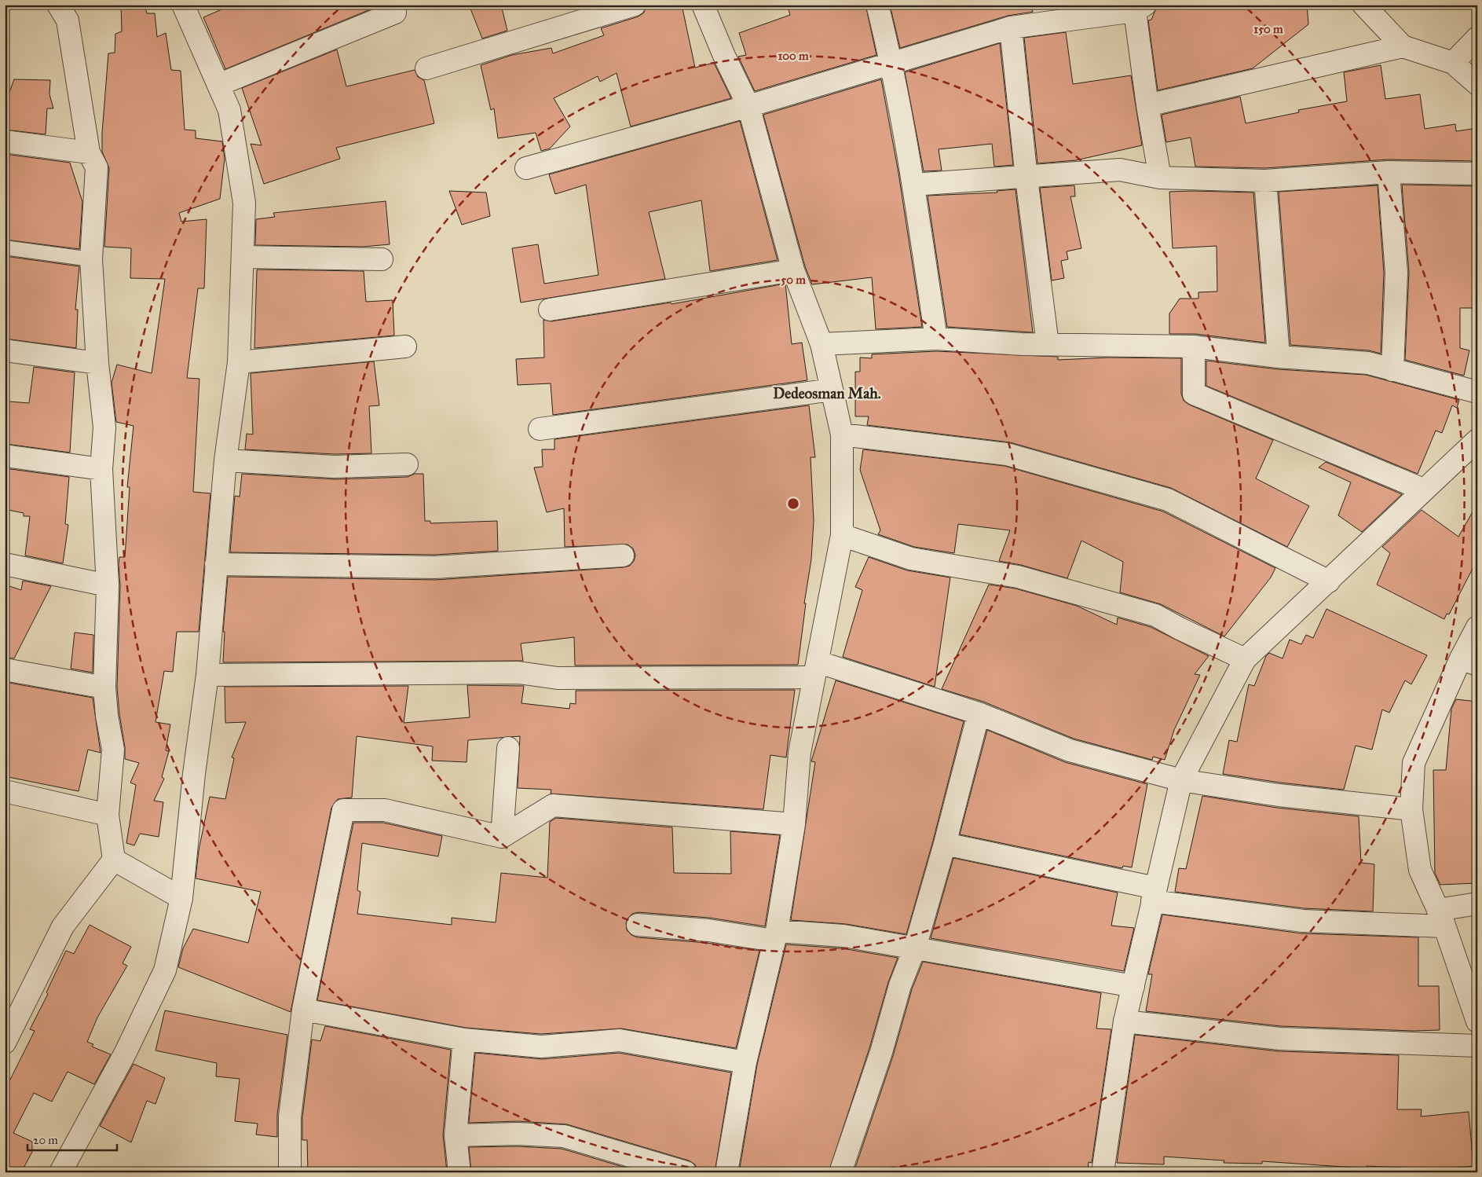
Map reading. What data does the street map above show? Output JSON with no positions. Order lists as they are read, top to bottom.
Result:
{
  "districts": ["Dedeosman Mah."],
  "scale_bar": "20 m",
  "rings": ["150 m", "100 m", "50 m"]
}
